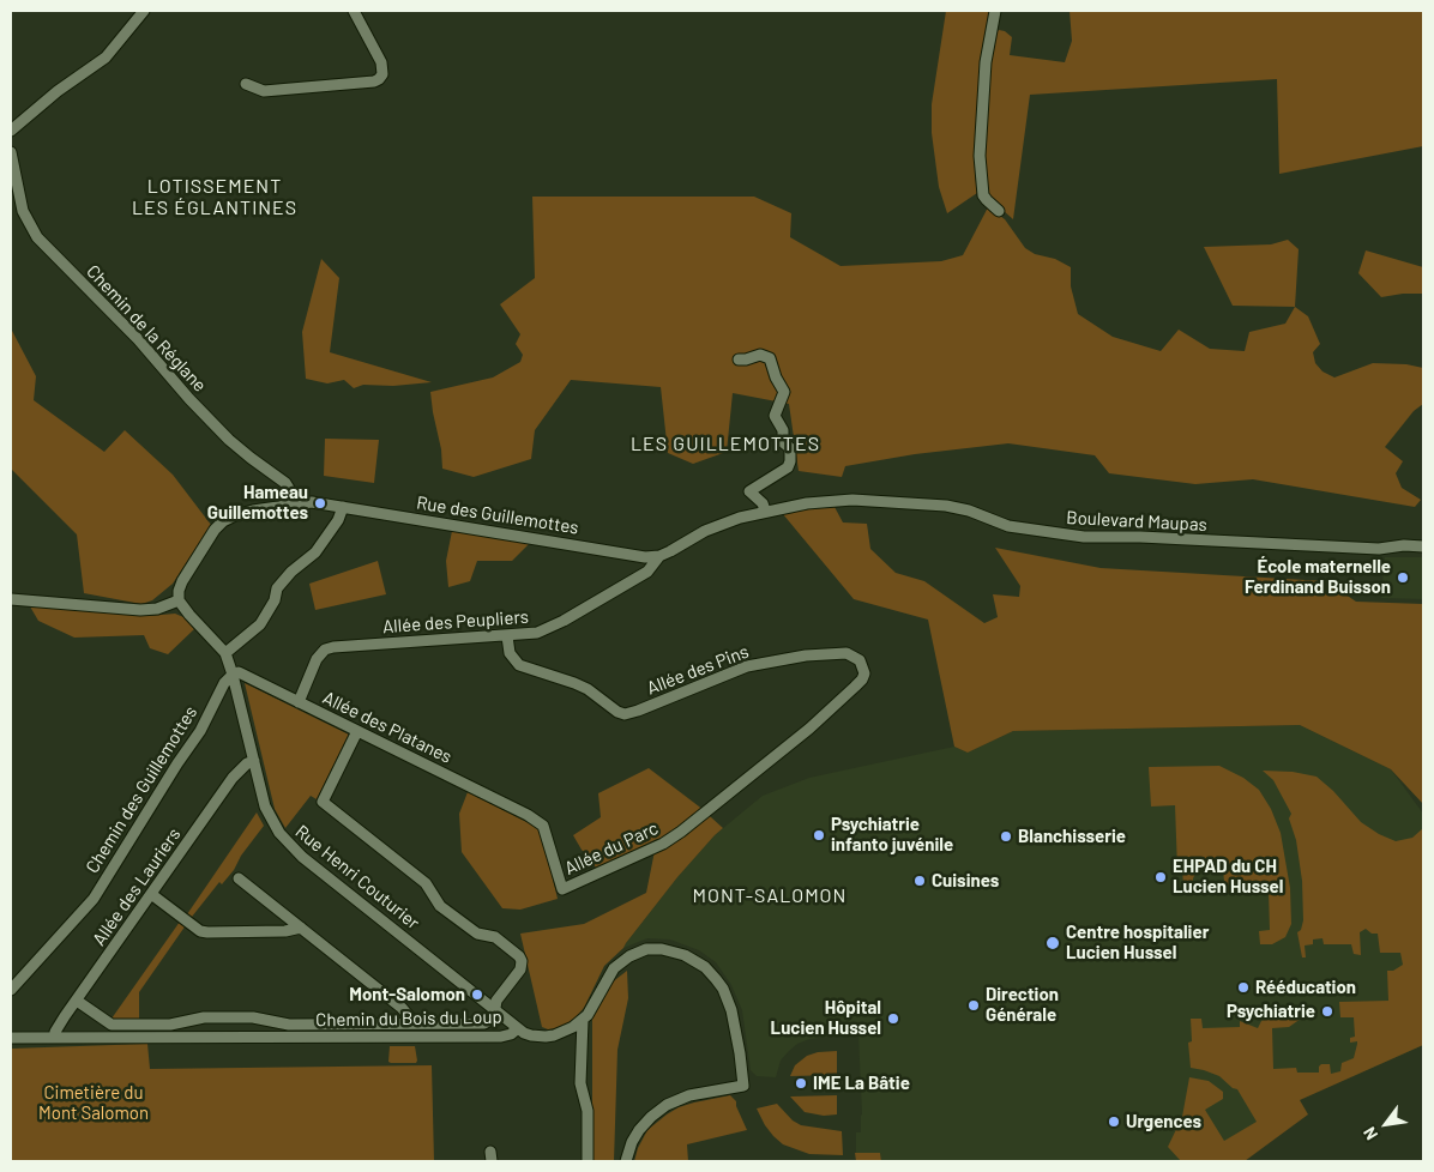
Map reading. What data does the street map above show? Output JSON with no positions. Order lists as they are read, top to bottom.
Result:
{
  "streets": {
    "street": [
      "Chemin de la Réglane",
      "Rue des Guillemottes",
      "Boulevard Maupas",
      "Allée des Peupliers",
      "Allée des Pins",
      "Allée des Platanes",
      "Chemin des Guillemottes",
      "Allée du Parc",
      "Rue Henri Couturier",
      "Allée des Lauriers",
      "Chemin du Bois du Loup"
    ]
  },
  "crossings": [
    ["Chemin de la Réglane", "Rue des Guillemottes"],
    ["Rue des Guillemottes", "Boulevard Maupas"],
    ["Rue des Guillemottes", "Allée des Peupliers"],
    ["Allée des Peupliers", "Allée des Pins"],
    ["Allée des Peupliers", "Allée des Platanes"],
    ["Allée des Pins", "Allée du Parc"],
    ["Allée des Platanes", "Chemin des Guillemottes"],
    ["Allée des Platanes", "Allée du Parc"],
    ["Allée des Platanes", "Rue Henri Couturier"],
    ["Chemin des Guillemottes", "Rue Henri Couturier"],
    ["Rue Henri Couturier", "Allée des Lauriers"],
    ["Rue Henri Couturier", "Chemin du Bois du Loup"],
    ["Allée des Lauriers", "Chemin du Bois du Loup"]
  ],
  "districts": ["LOTISSEMENT LES ÉGLANTINES", "LES GUILLEMOTTES", "MONT-SALOMON"],
  "parks": ["Cimetière du Mont Salomon"],
  "places": [
    "Hameau Guillemottes",
    "École maternelle Ferdinand Buisson",
    "Psychiatrie infanto juvénile",
    "Blanchisserie",
    "EHPAD du CH Lucien Hussel",
    "Cuisines",
    "Centre hospitalier Lucien Hussel",
    "Rééducation",
    "Mont-Salomon",
    "Direction Générale",
    "Psychiatrie",
    "Hôpital Lucien Hussel",
    "IME La Bâtie",
    "Urgences"
  ],
  "north": "bottom left"
}
